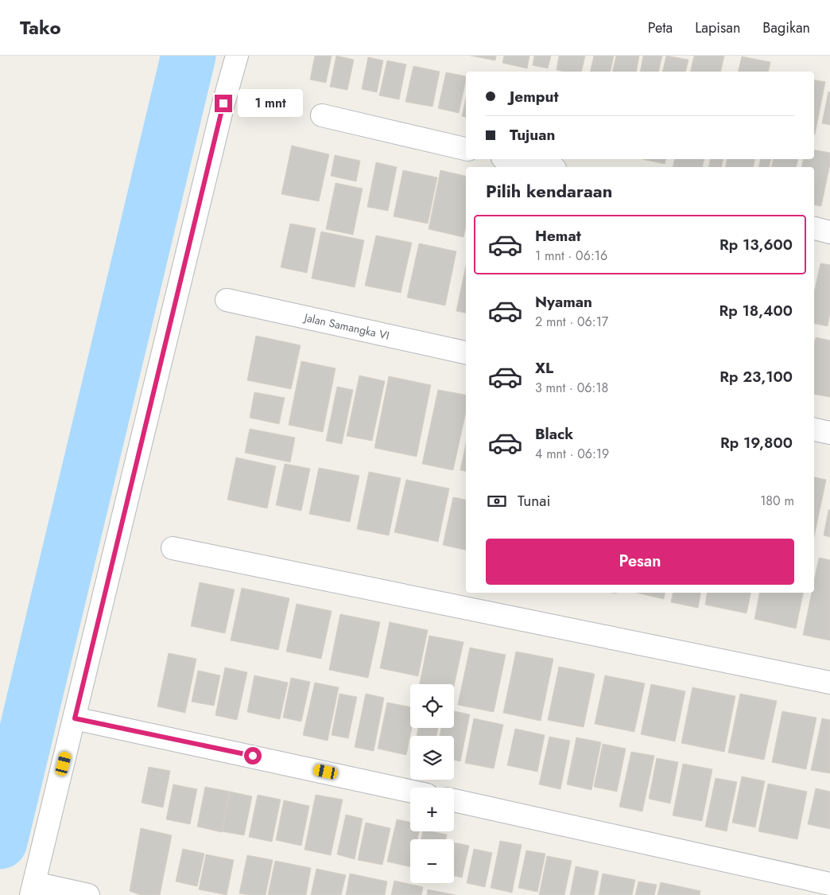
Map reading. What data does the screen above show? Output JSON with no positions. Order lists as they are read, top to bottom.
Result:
{
  "streets": {
    "street": ["Jalan Samangka VI"]
  },
  "page": {
    "header": "Tako",
    "nav": ["Peta", "Lapisan", "Bagikan"],
    "banner": ["Jemput", "Tujuan"],
    "bubble": "1 mnt",
    "heading": "Pilih kendaraan",
    "list": [
      {
        "name": "Hemat",
        "note": "1 mnt · 06:16",
        "value": "Rp 13,600"
      },
      {
        "name": "Nyaman",
        "note": "2 mnt · 06:17",
        "value": "Rp 18,400"
      },
      {
        "name": "XL",
        "note": "3 mnt · 06:18",
        "value": "Rp 23,100"
      },
      {
        "name": "Black",
        "note": "4 mnt · 06:19",
        "value": "Rp 19,800"
      }
    ],
    "pay": ["Tunai", "180 m"],
    "buttons": "Pesan",
    "map_buttons": ["+", "−"]
  }
}
